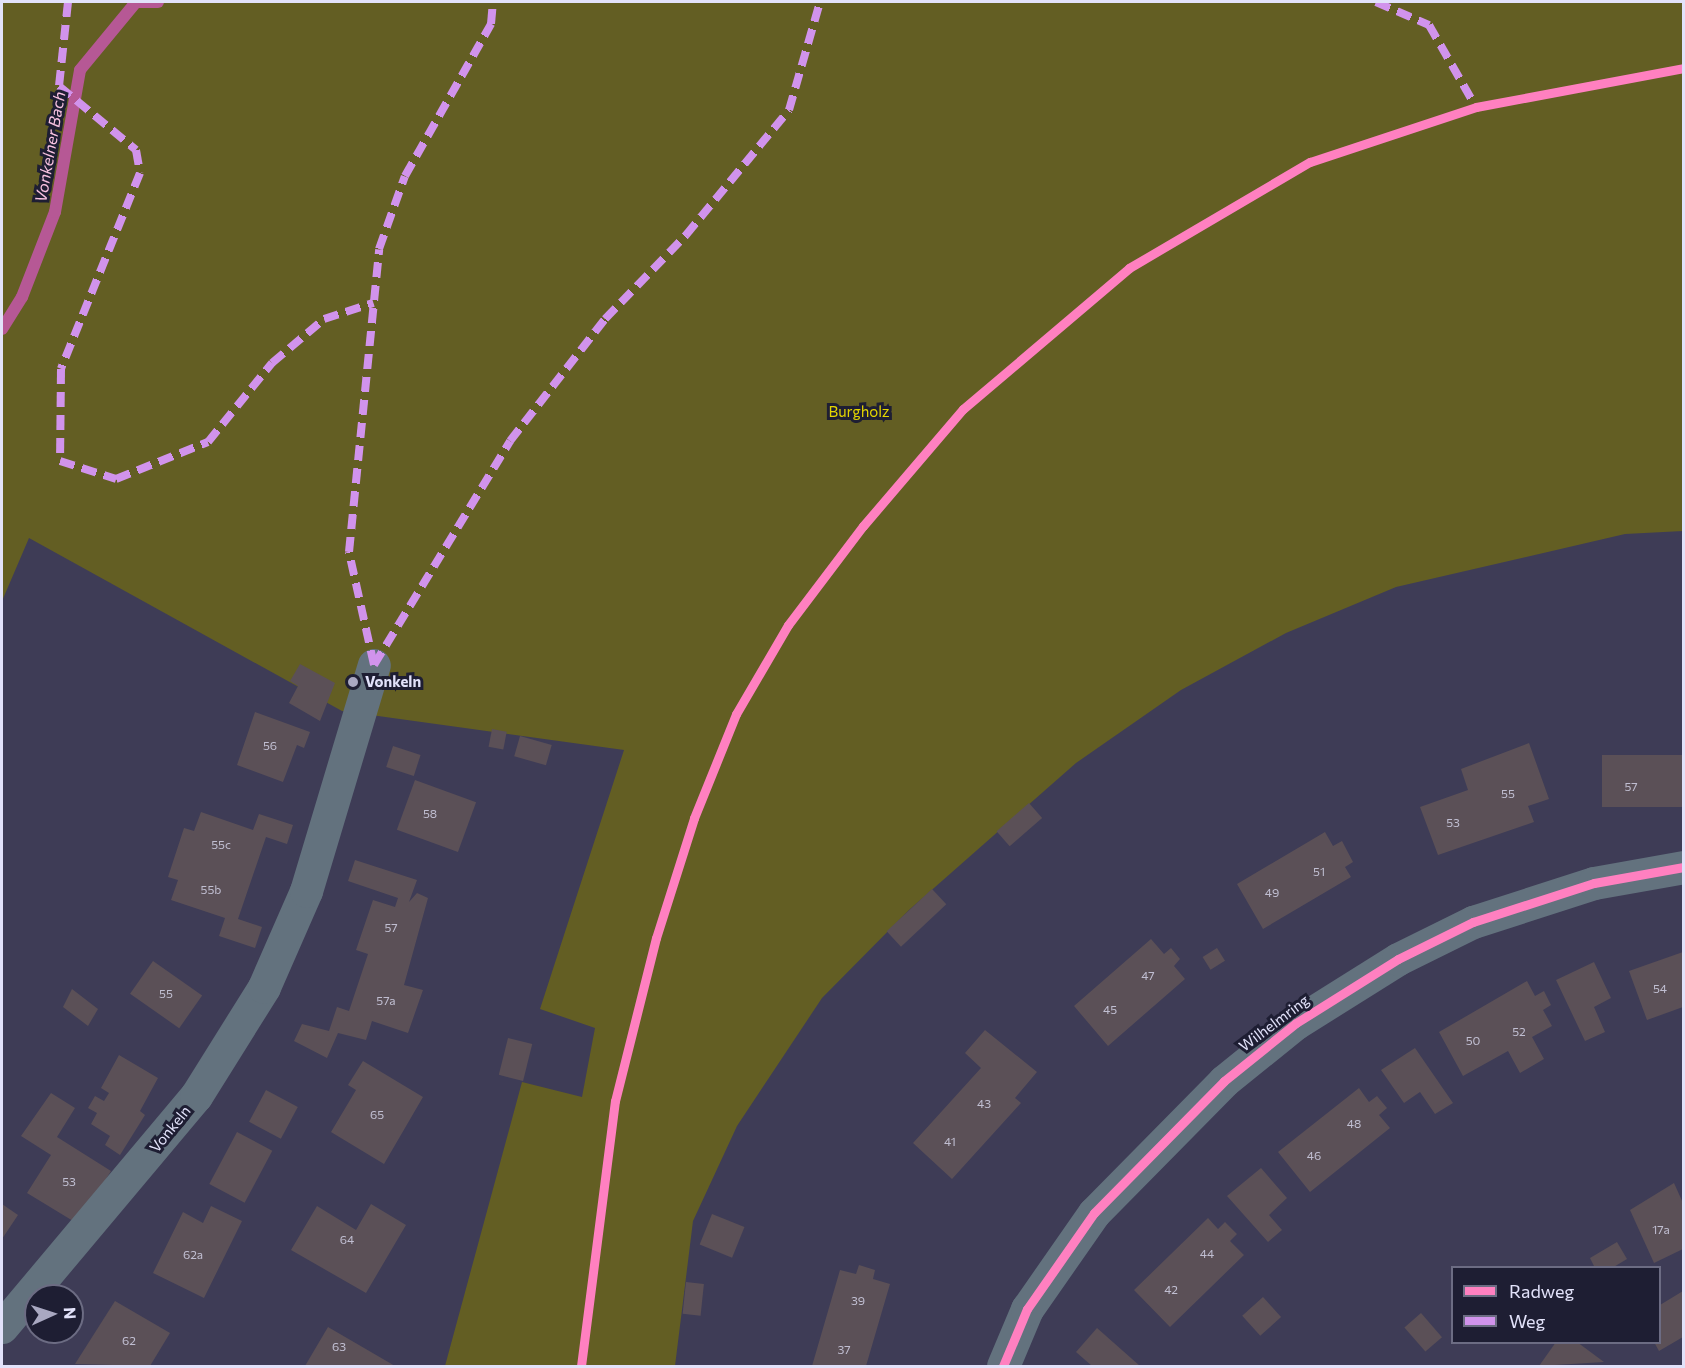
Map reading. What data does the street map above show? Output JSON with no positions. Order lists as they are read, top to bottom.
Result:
{
  "streets": {
    "street": ["Wilhelmring", "Vonkeln"]
  },
  "water": ["Vonkelner Bach"],
  "parks": ["Burgholz"],
  "places": ["Vonkeln"],
  "house_numbers": [
    "56",
    "57",
    "55",
    "58",
    "53",
    "55c",
    "51",
    "55b",
    "49",
    "57",
    "47",
    "54",
    "55",
    "57a",
    "45",
    "52",
    "50",
    "43",
    "65",
    "48",
    "41",
    "46",
    "53",
    "17a",
    "64",
    "44",
    "62a",
    "42",
    "39",
    "62",
    "63",
    "37"
  ],
  "legend": ["Radweg", "Weg"],
  "north": "right"
}
